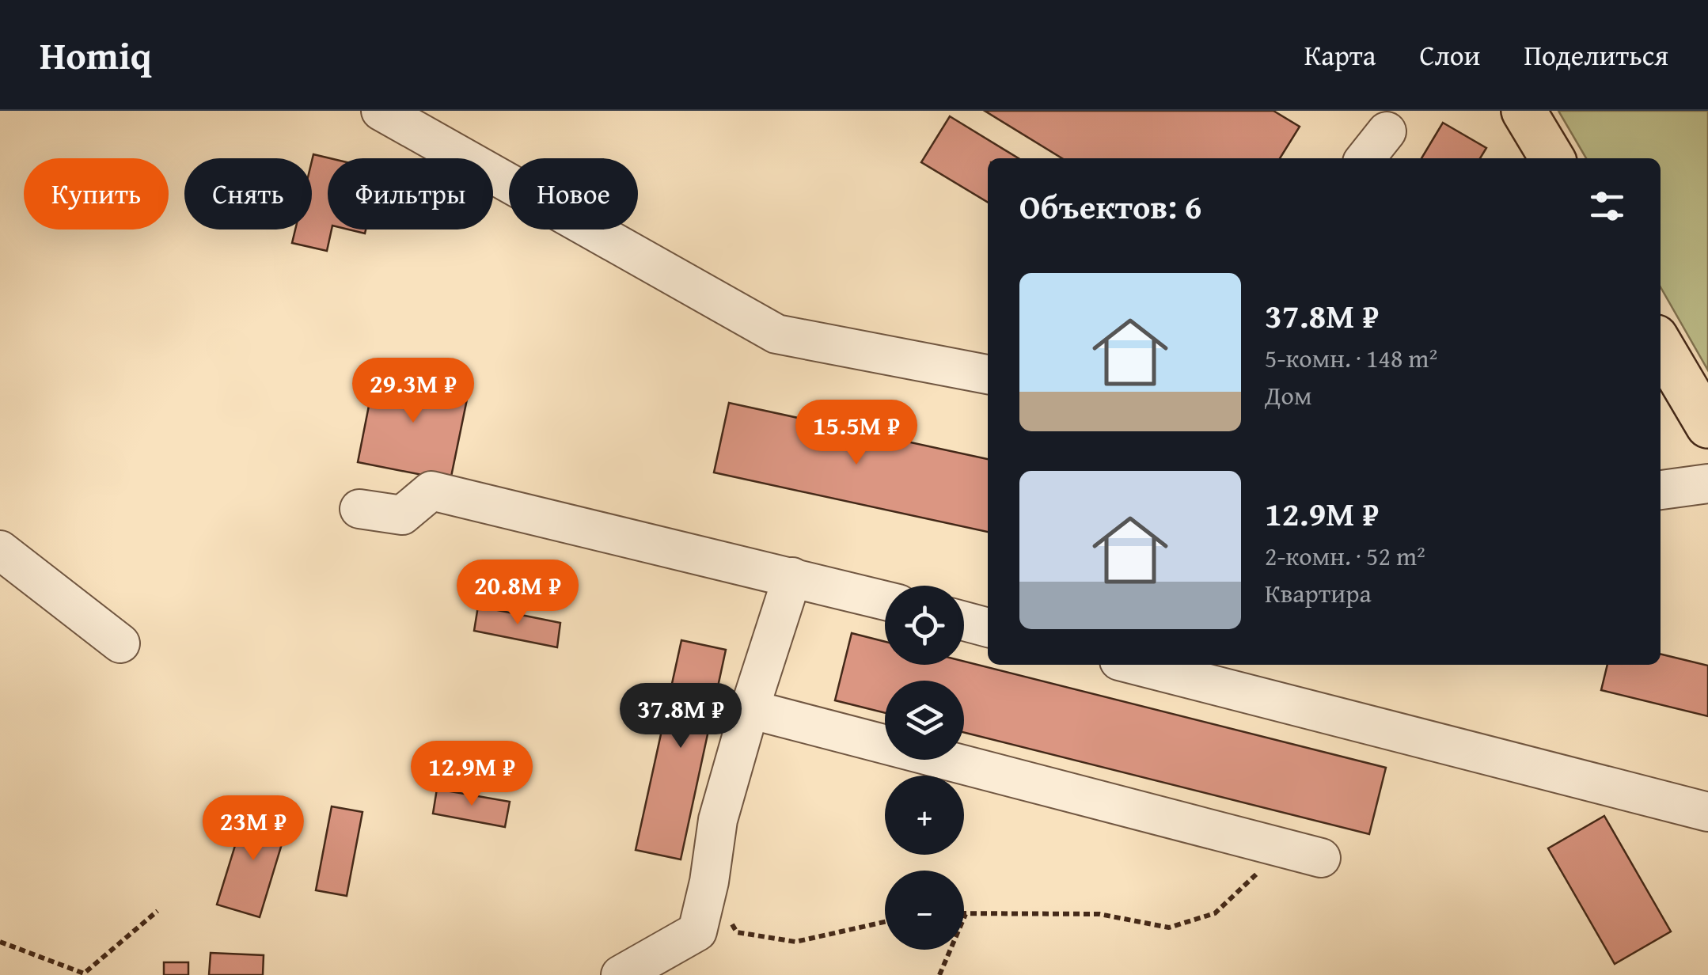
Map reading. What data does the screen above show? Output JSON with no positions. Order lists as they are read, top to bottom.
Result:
{
  "page": {
    "header": "Homiq",
    "nav": ["Карта", "Слои", "Поделиться"],
    "chip": [
      "Купить",
      "Снять",
      "Фильтры",
      "Новое"
    ],
    "heading": "Объектов: 6",
    "list": [
      {
        "name": "37.8M ₽",
        "note": "5-комн. · 148 m² · Дом"
      },
      {
        "name": "12.9M ₽",
        "note": "2-комн. · 52 m² · Квартира"
      }
    ],
    "price": [
      "29.3M ₽",
      "15.5M ₽",
      "20.8M ₽",
      "37.8M ₽",
      "12.9M ₽",
      "23M ₽"
    ],
    "map_buttons": ["+", "−"]
  }
}
